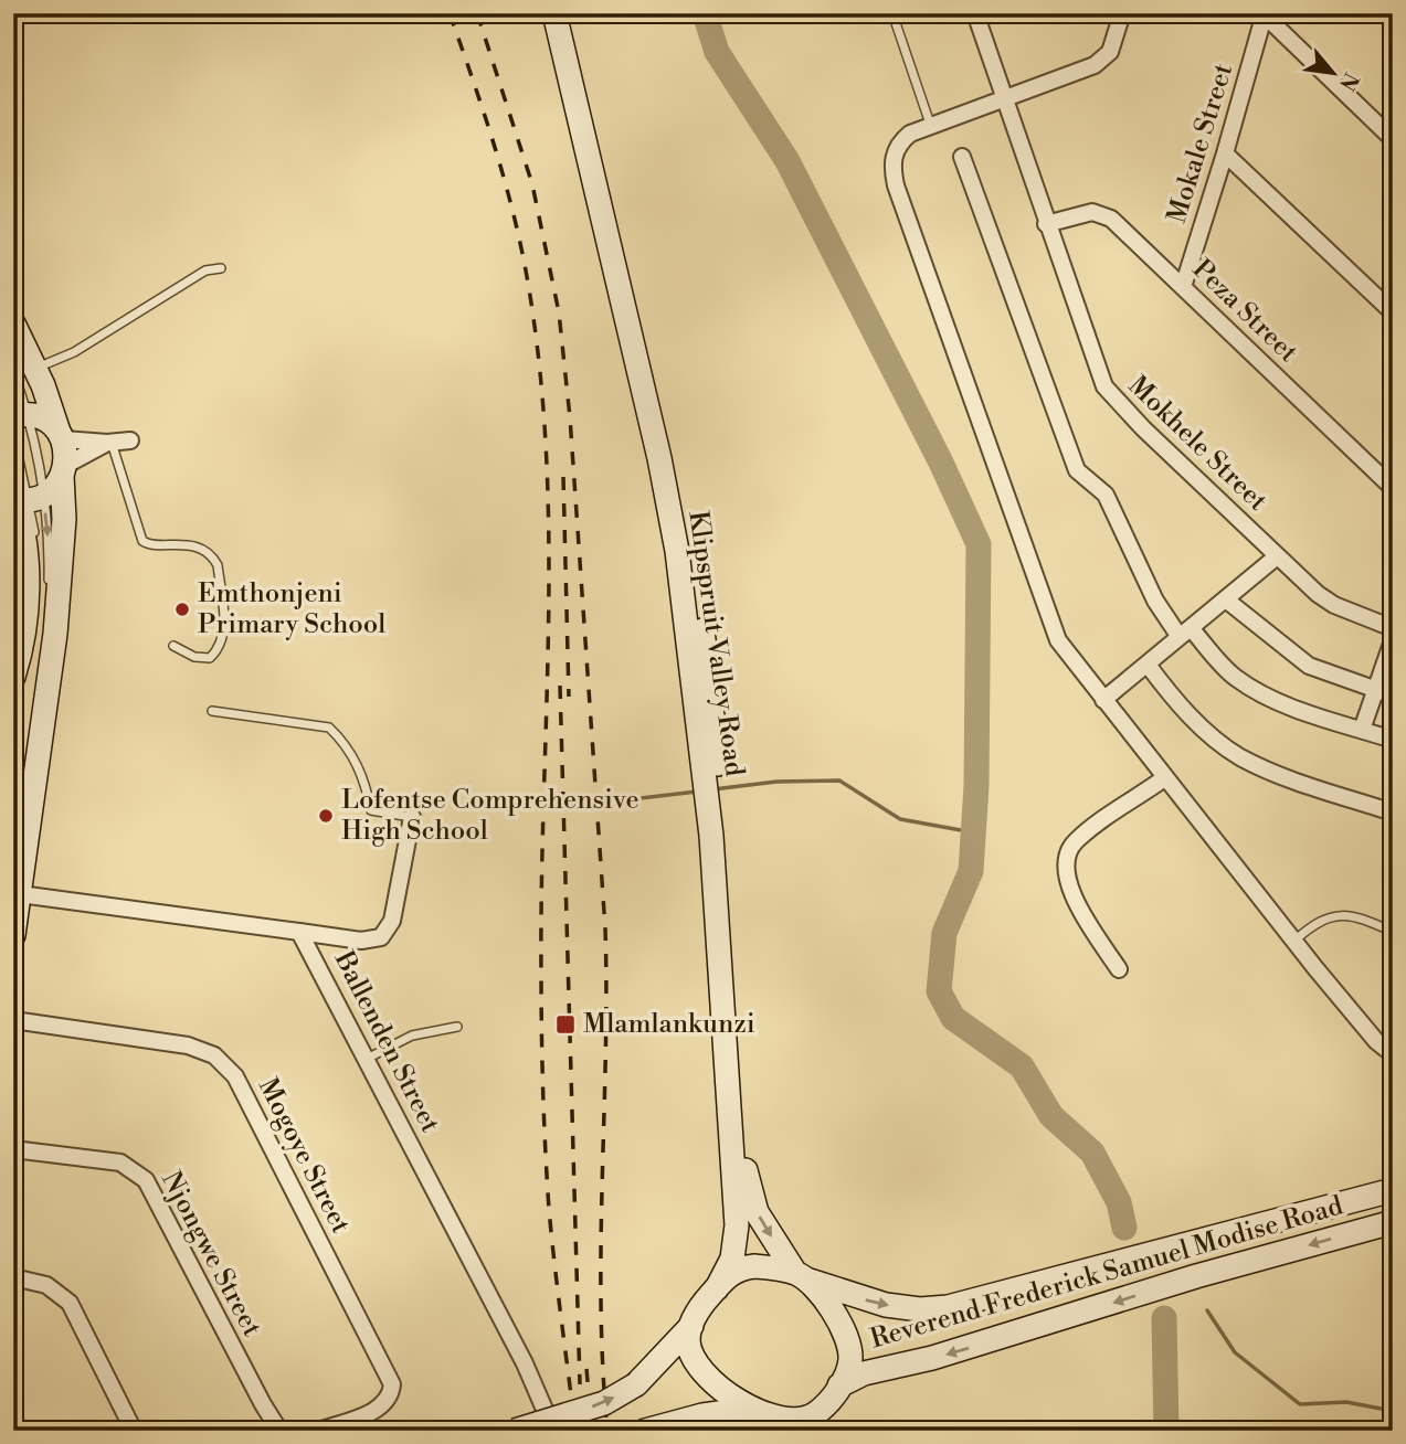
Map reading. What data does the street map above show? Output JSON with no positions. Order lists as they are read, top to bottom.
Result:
{
  "streets": {
    "main road": ["Klipspruit Valley Road", "Reverend Frederick Samuel Modise Road"],
    "street": [
      "Mokale Street",
      "Peza Street",
      "Mokhele Street",
      "Ballenden Street",
      "Mogoye Street",
      "Njongwe Street"
    ]
  },
  "crossings": [
    ["Mokale Street", "Peza Street"],
    ["Peza Street", "Mokhele Street"],
    ["Klipspruit Valley Road", "Reverend Frederick Samuel Modise Road"]
  ],
  "places": {
    "other": ["Emthonjeni Primary School", "Lofentse Comprehensive High School"],
    "transit": ["Mlamlankunzi"]
  },
  "north": "bottom right"
}
